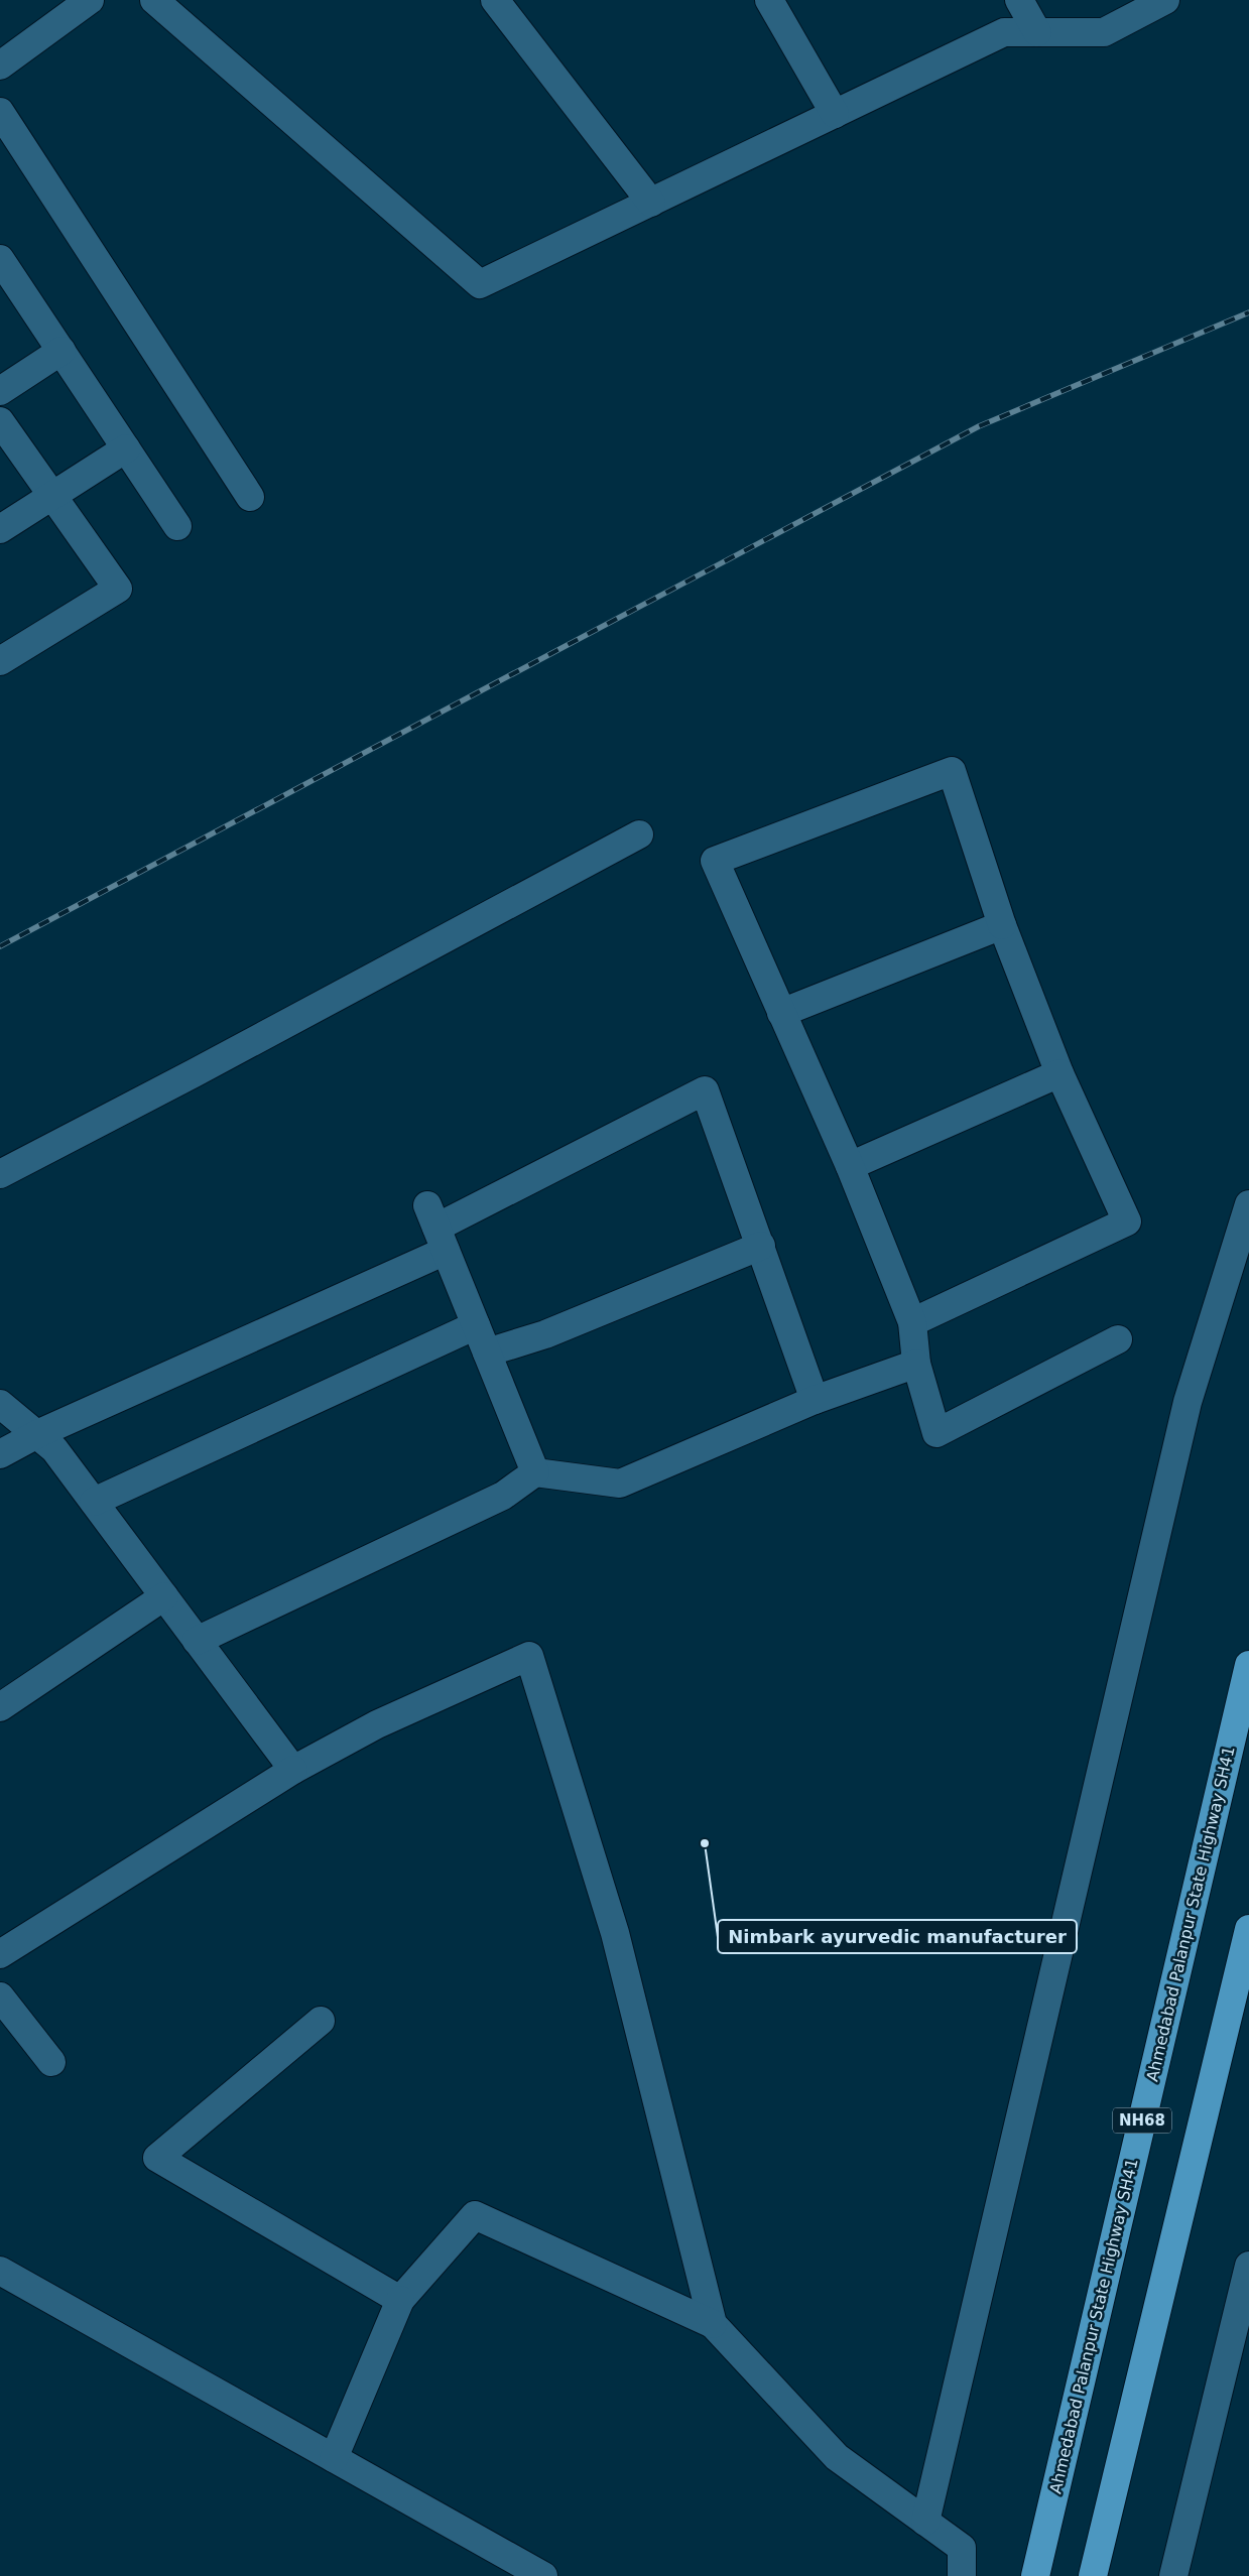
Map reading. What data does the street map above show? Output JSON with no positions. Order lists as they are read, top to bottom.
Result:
{
  "streets": {
    "highway": ["Ahmedabad Palanpur State Highway SH41", "NH68"]
  },
  "places": ["Nimbark ayurvedic manufacturer"]
}
